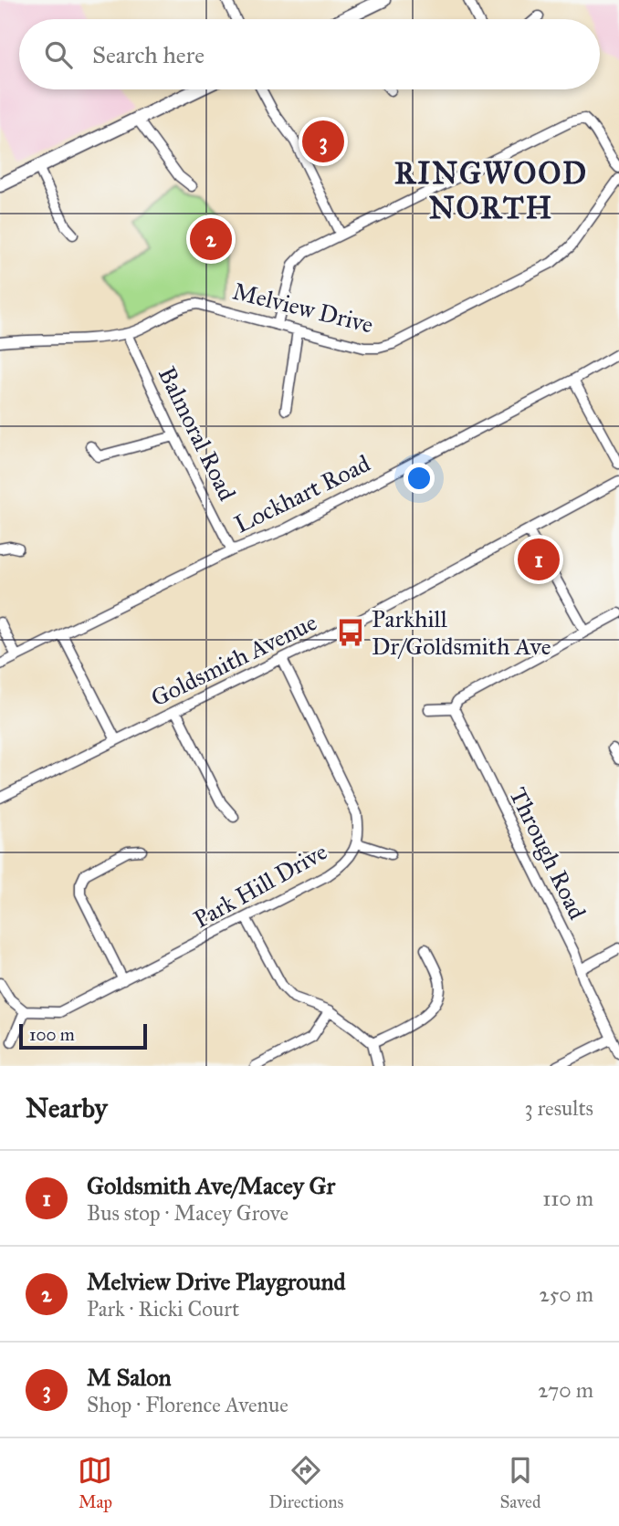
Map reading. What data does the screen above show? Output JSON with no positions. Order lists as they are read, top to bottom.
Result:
{
  "streets": {
    "street": [
      "Melview Drive",
      "Balmoral Road",
      "Lockhart Road",
      "Goldsmith Avenue",
      "Through Road",
      "Park Hill Drive"
    ]
  },
  "crossings": [
    ["Melview Drive", "Balmoral Road"],
    ["Balmoral Road", "Lockhart Road"],
    ["Goldsmith Avenue", "Park Hill Drive"]
  ],
  "districts": ["RINGWOOD NORTH"],
  "places": {
    "bus stop": ["Parkhill Dr/Goldsmith Ave"]
  },
  "scale_bar": "100 m",
  "page": {
    "search": "Search here",
    "pins": ["3", "2", "1"],
    "scale": "100 m",
    "heading": ["Nearby", "3 results"],
    "list": [
      {
        "mark": "1",
        "name": "Goldsmith Ave/Macey Gr",
        "note": "Bus stop · Macey Grove",
        "value": "110 m"
      },
      {
        "mark": "2",
        "name": "Melview Drive Playground",
        "note": "Park · Ricki Court",
        "value": "250 m"
      },
      {
        "mark": "3",
        "name": "M Salon",
        "note": "Shop · Florence Avenue",
        "value": "270 m"
      }
    ],
    "nav": ["Map", "Directions", "Saved"]
  }
}
